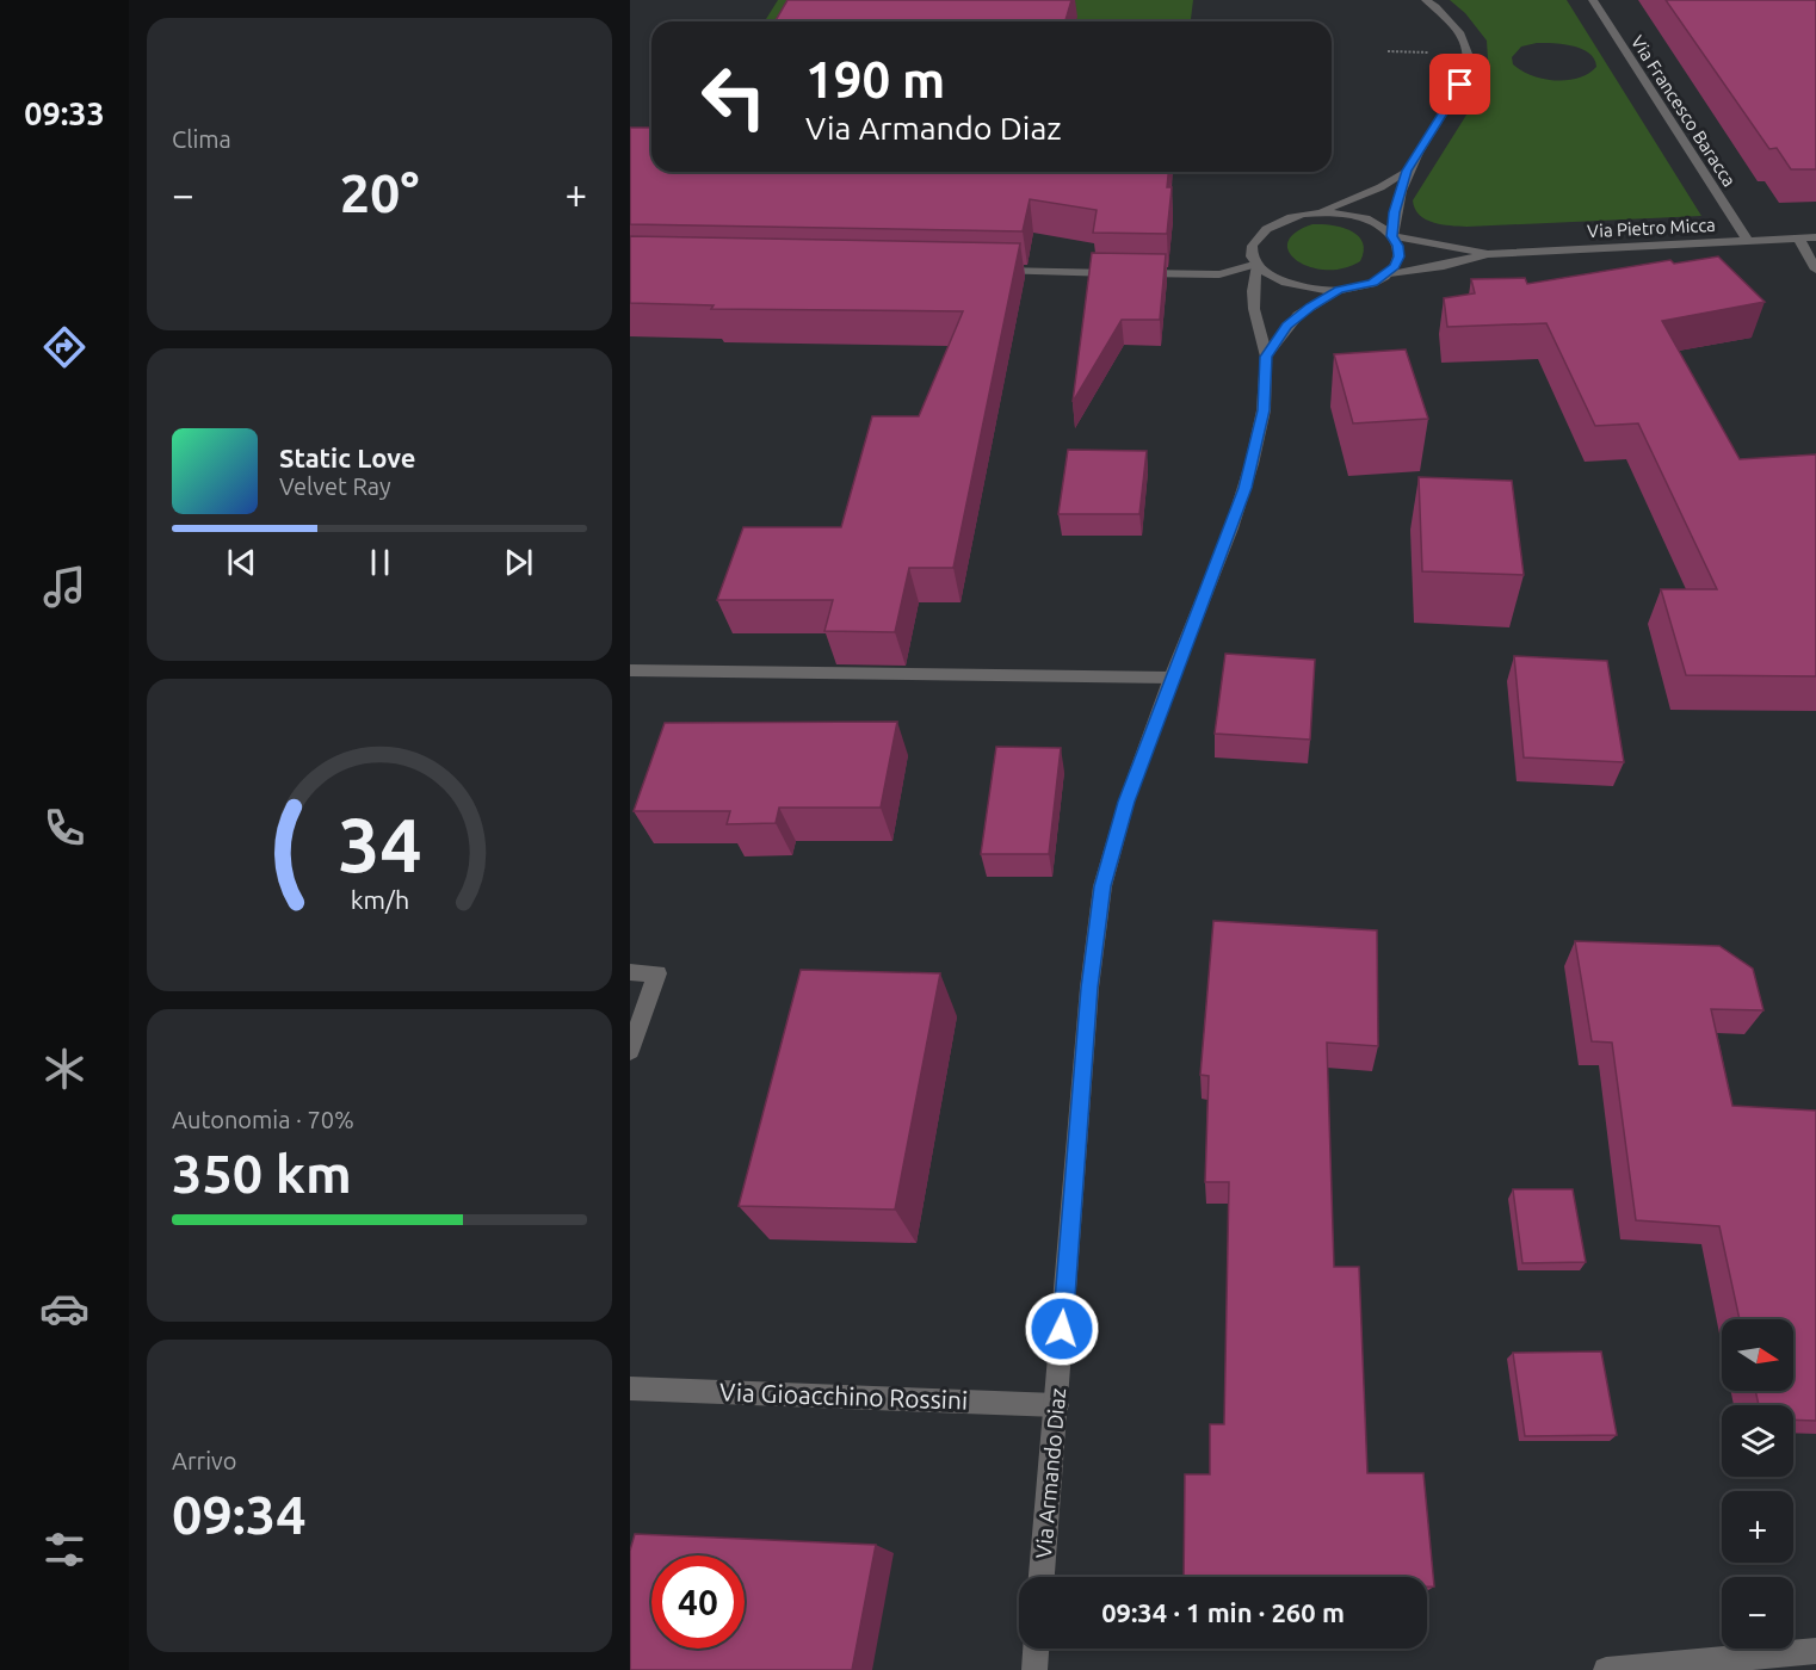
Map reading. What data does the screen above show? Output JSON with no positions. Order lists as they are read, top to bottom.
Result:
{
  "streets": {
    "street": [
      "Via Francesco Baracca",
      "Via Pietro Micca",
      "Via Gioacchino Rossini",
      "Via Armando Diaz"
    ]
  },
  "crossings": [
    ["Via Francesco Baracca", "Via Pietro Micca"],
    ["Via Pietro Micca", "Via Armando Diaz"],
    ["Via Gioacchino Rossini", "Via Armando Diaz"]
  ],
  "north": "right",
  "page": {
    "tabs": "09:33",
    "tile": [
      "Clima",
      ["Autonomia · 70%", "350 km"],
      ["Arrivo", "09:34"]
    ],
    "turn": ["190 m", "Via Armando Diaz"],
    "heat": ["−", "20°", "+"],
    "song": ["Static Love", "Velvet Ray"],
    "map_buttons": ["+", "−"],
    "limit": "40",
    "trip": "09:34 · 1 min · 260 m",
    "gauge": ["34", "km/h"]
  }
}
